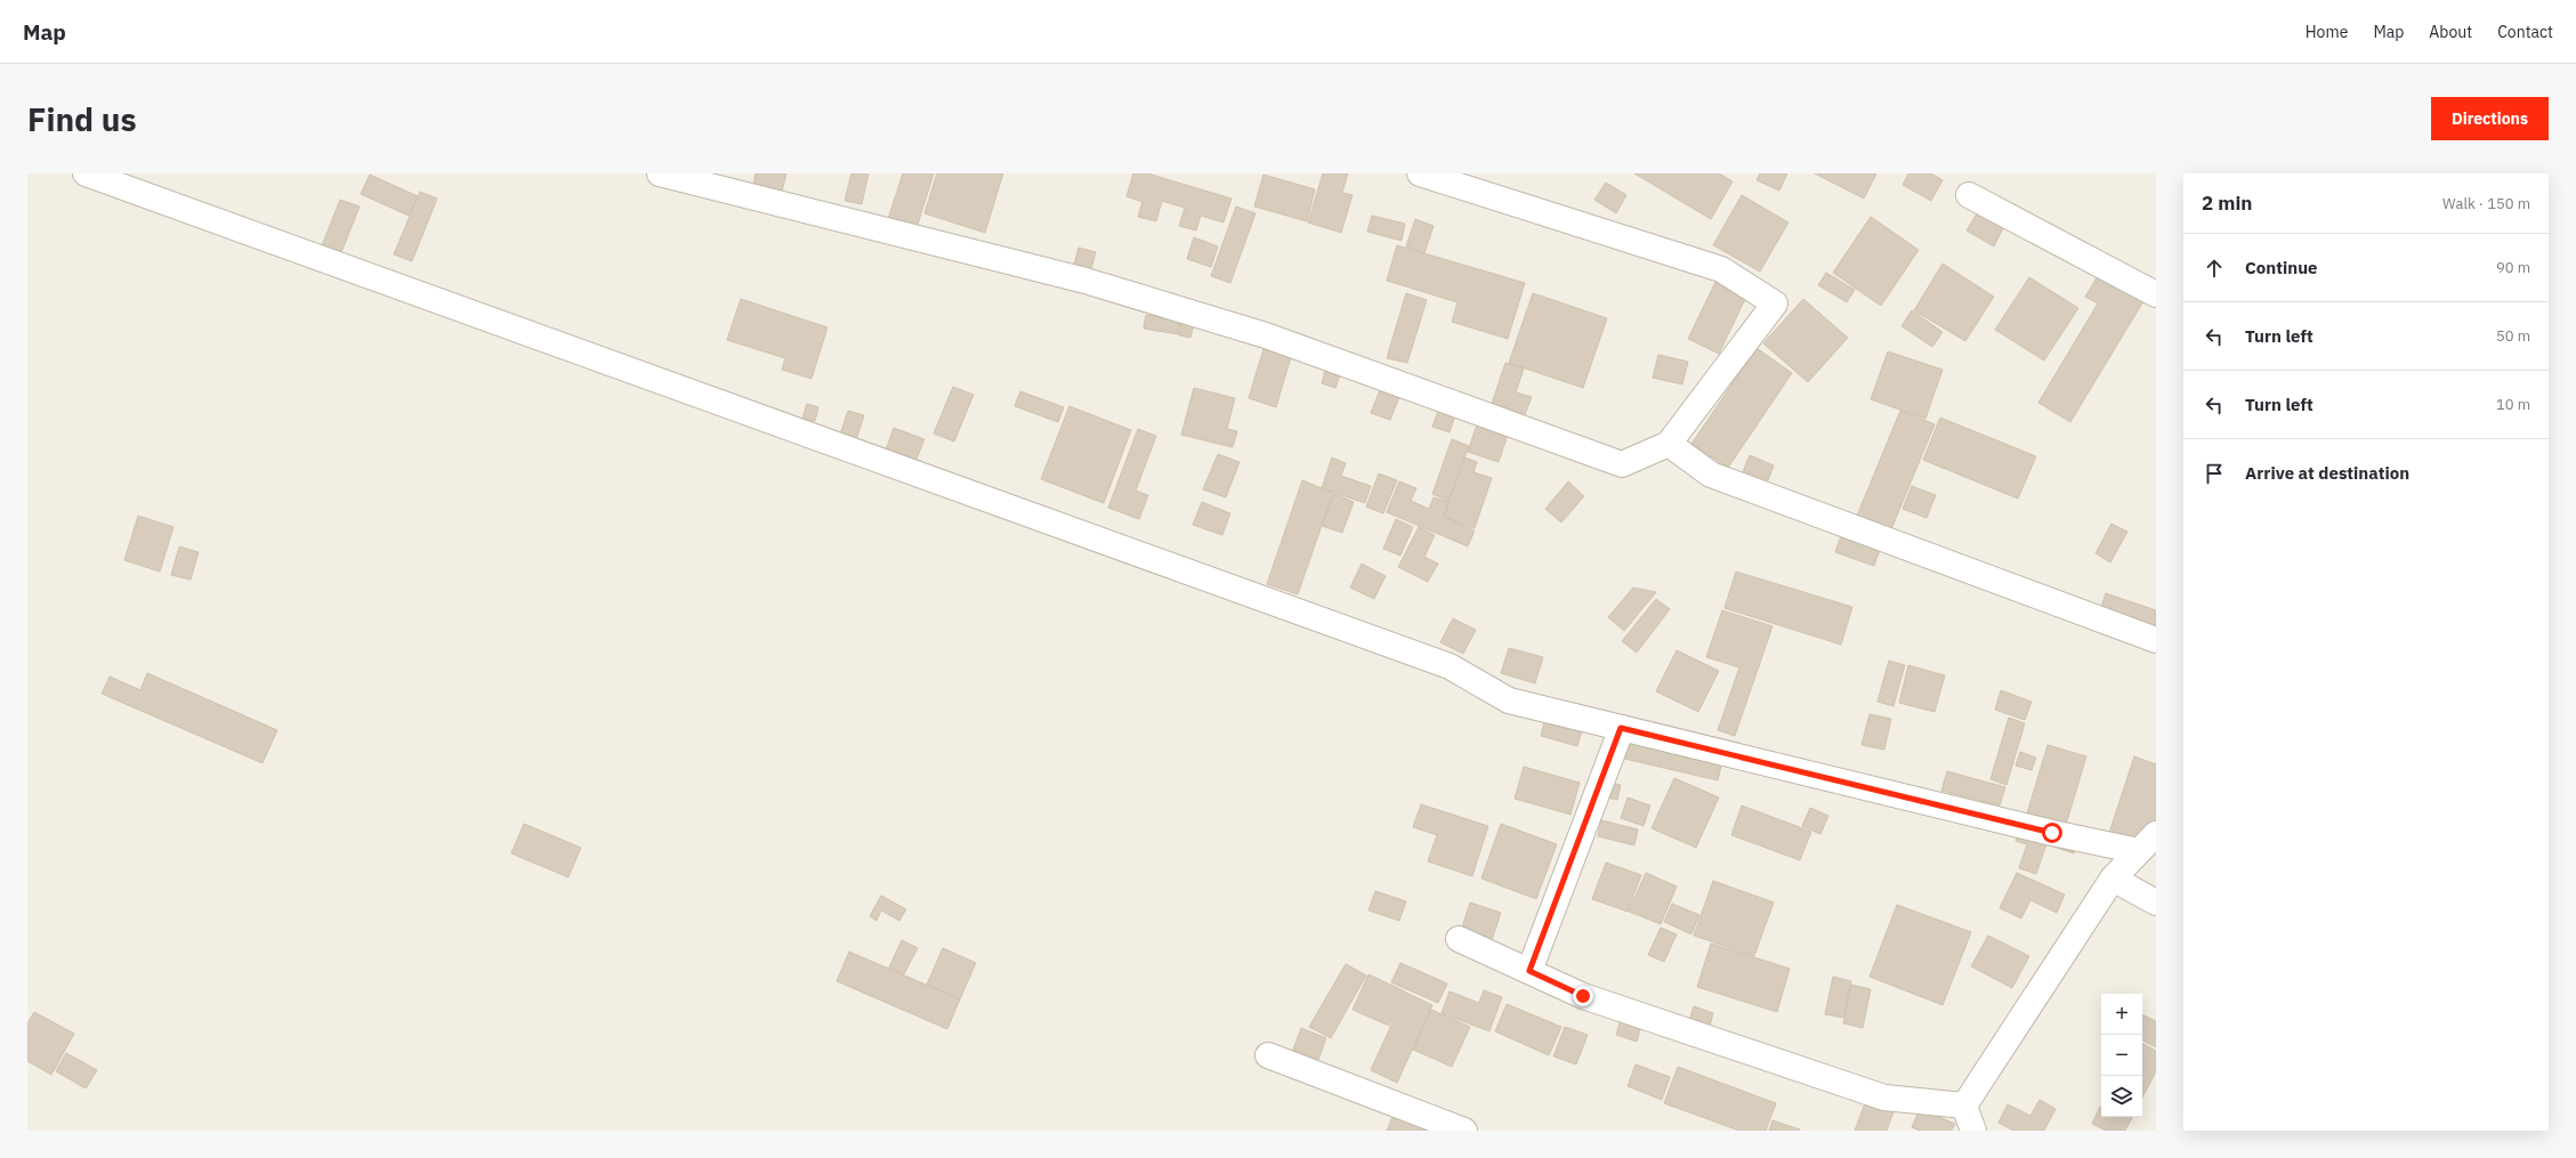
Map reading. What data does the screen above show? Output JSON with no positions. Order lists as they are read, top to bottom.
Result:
{
  "page": {
    "header": "Map",
    "nav": [
      "Home",
      "Map",
      "About",
      "Contact"
    ],
    "buttons": "Directions",
    "title": "Find us",
    "heading": ["2 min", "Walk · 150 m"],
    "list": [
      ["Continue", "90 m"],
      ["Turn left", "50 m"],
      ["Turn left", "10 m"],
      "Arrive at destination"
    ],
    "map_buttons": ["+", "−"]
  }
}
